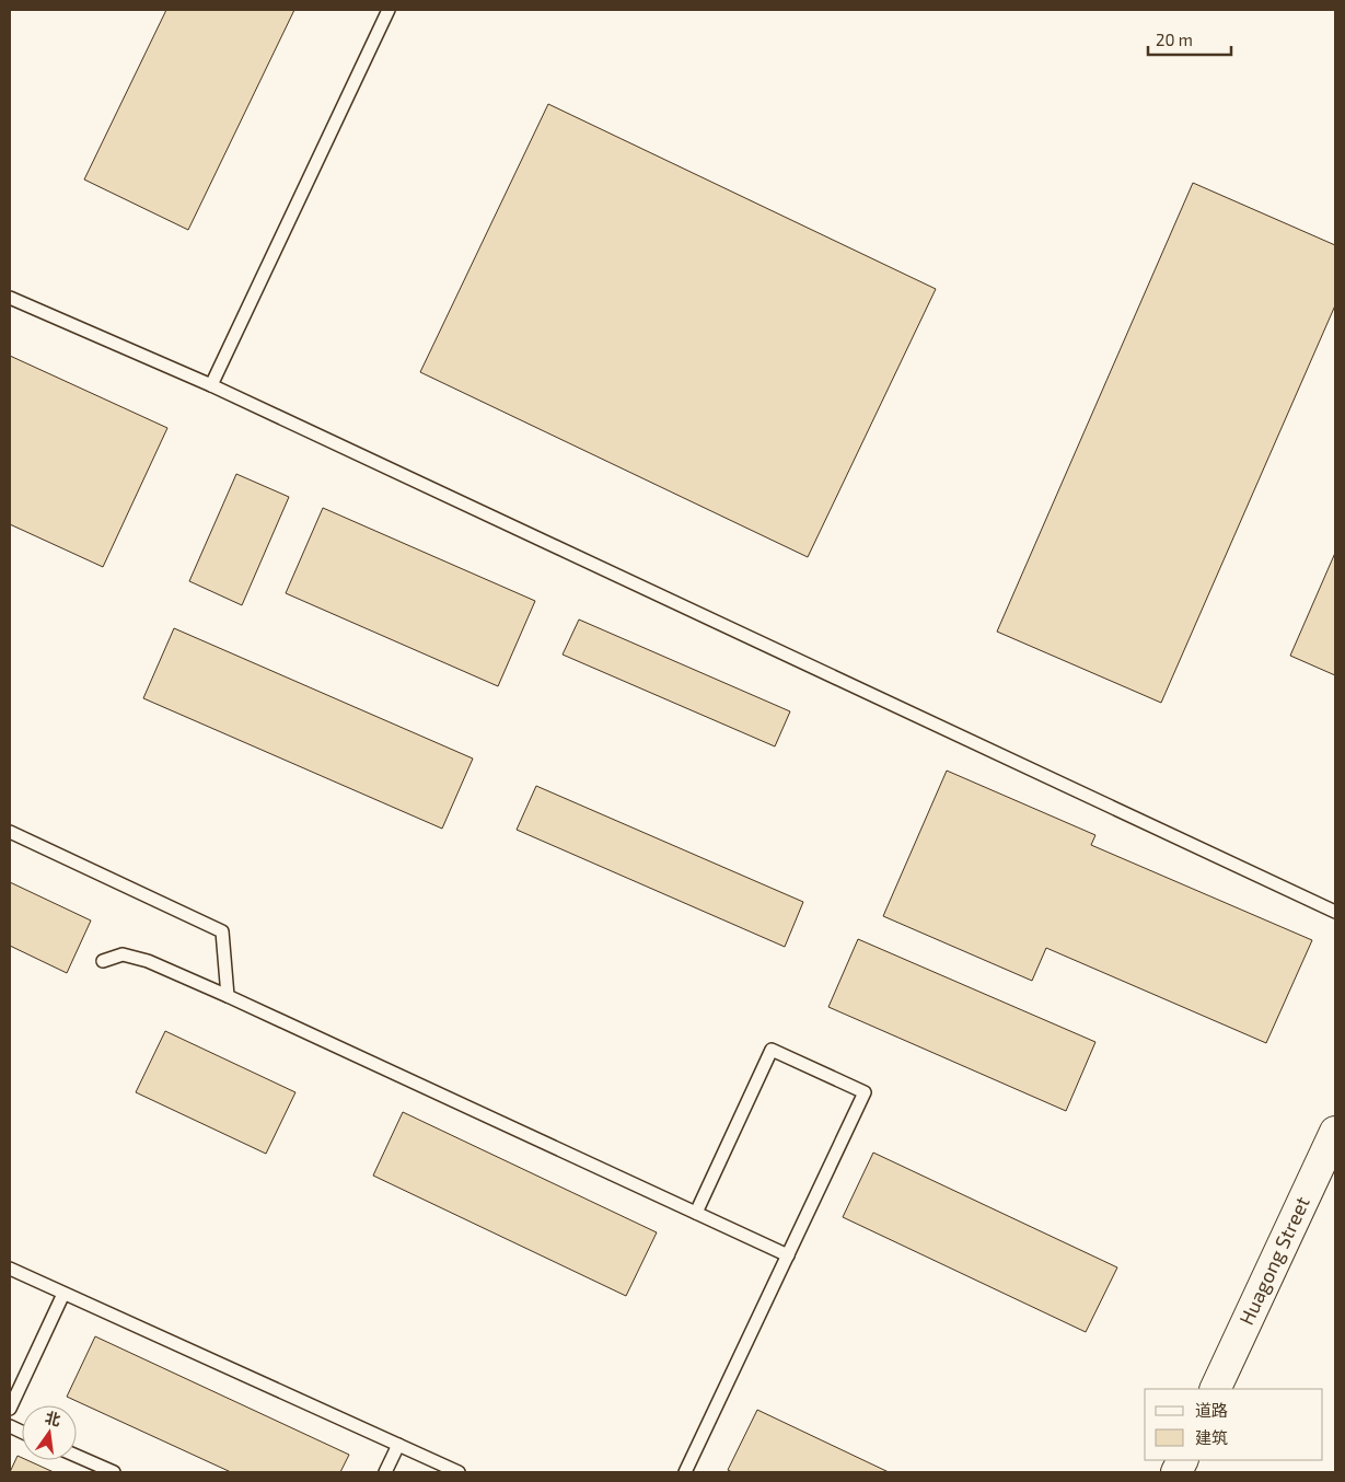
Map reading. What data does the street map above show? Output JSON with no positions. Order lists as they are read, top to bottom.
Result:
{
  "streets": {
    "street": ["Huagong Street"]
  },
  "legend": ["道路", "建筑"],
  "scale_bar": "20 m",
  "north": "top"
}
